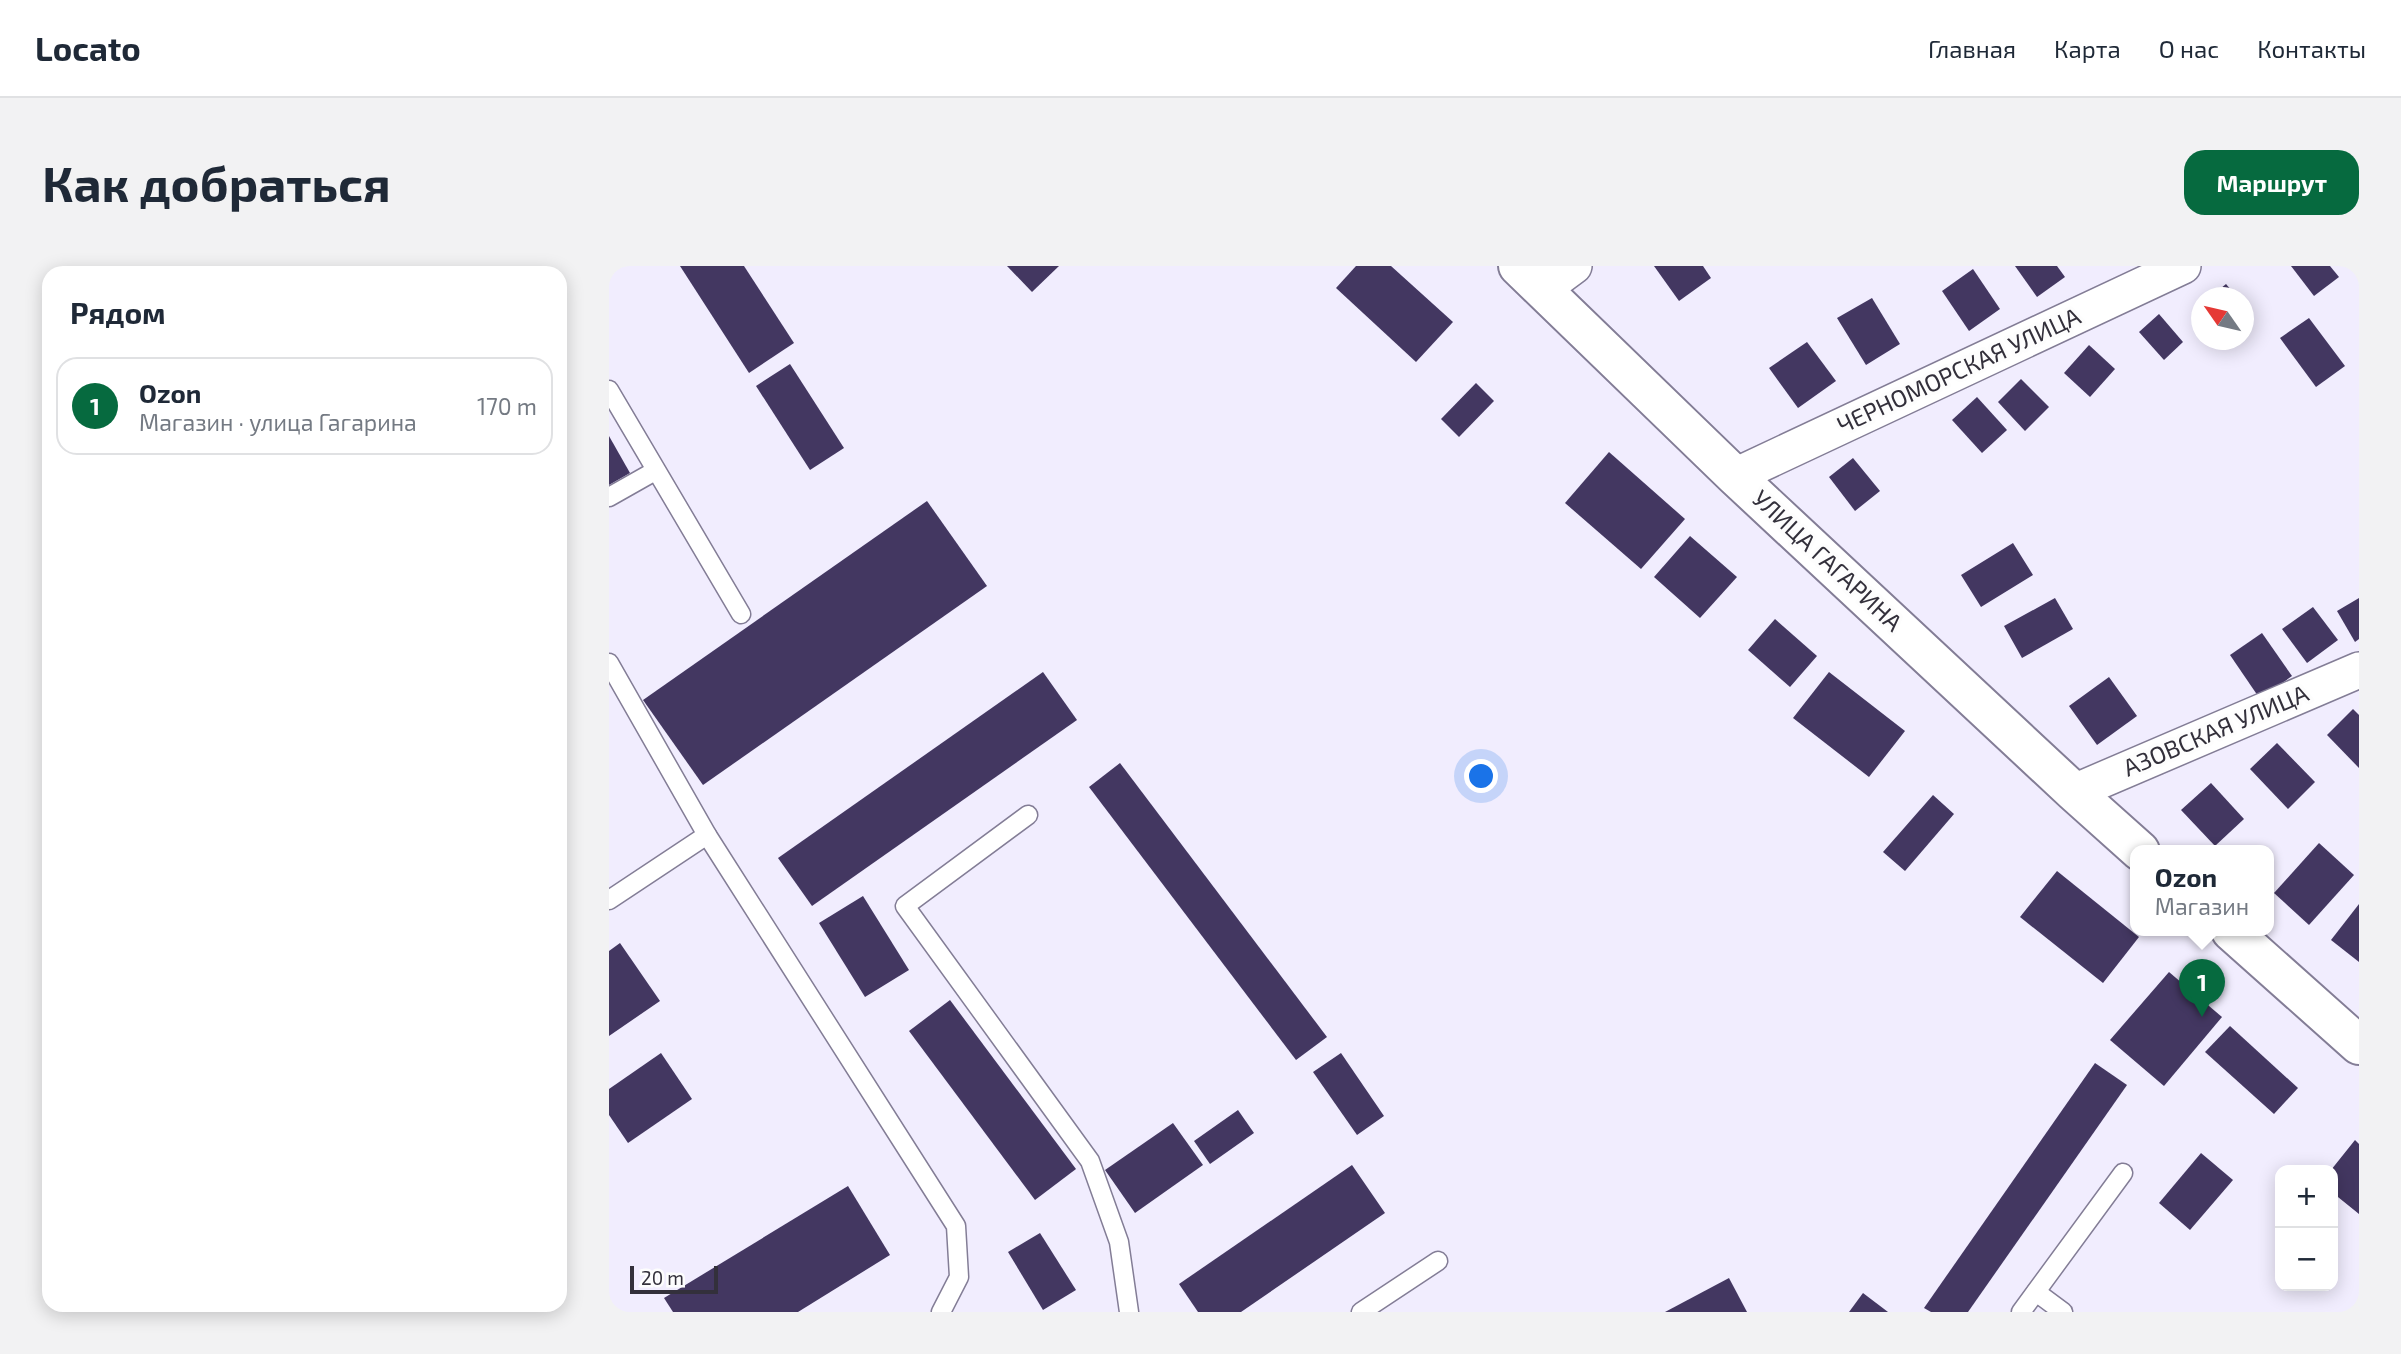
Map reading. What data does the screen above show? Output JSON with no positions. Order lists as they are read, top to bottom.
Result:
{
  "streets": {
    "street": ["ЧЕРНОМОРСКАЯ УЛИЦА", "УЛИЦА ГАГАРИНА", "АЗОВСКАЯ УЛИЦА"]
  },
  "crossings": [
    ["ЧЕРНОМОРСКАЯ УЛИЦА", "УЛИЦА ГАГАРИНА"],
    ["УЛИЦА ГАГАРИНА", "АЗОВСКАЯ УЛИЦА"]
  ],
  "scale_bar": "20 m",
  "north": "top left",
  "page": {
    "header": "Locato",
    "nav": [
      "Главная",
      "Карта",
      "О нас",
      "Контакты"
    ],
    "buttons": "Маршрут",
    "title": "Как добраться",
    "heading": "Рядом",
    "list": [
      {
        "mark": "1",
        "name": "Ozon",
        "note": "Магазин · улица Гагарина",
        "value": "170 m"
      }
    ],
    "popup": ["Ozon", "Магазин"],
    "pins": "1",
    "map_buttons": ["+", "−"],
    "scale": "20 m"
  }
}
